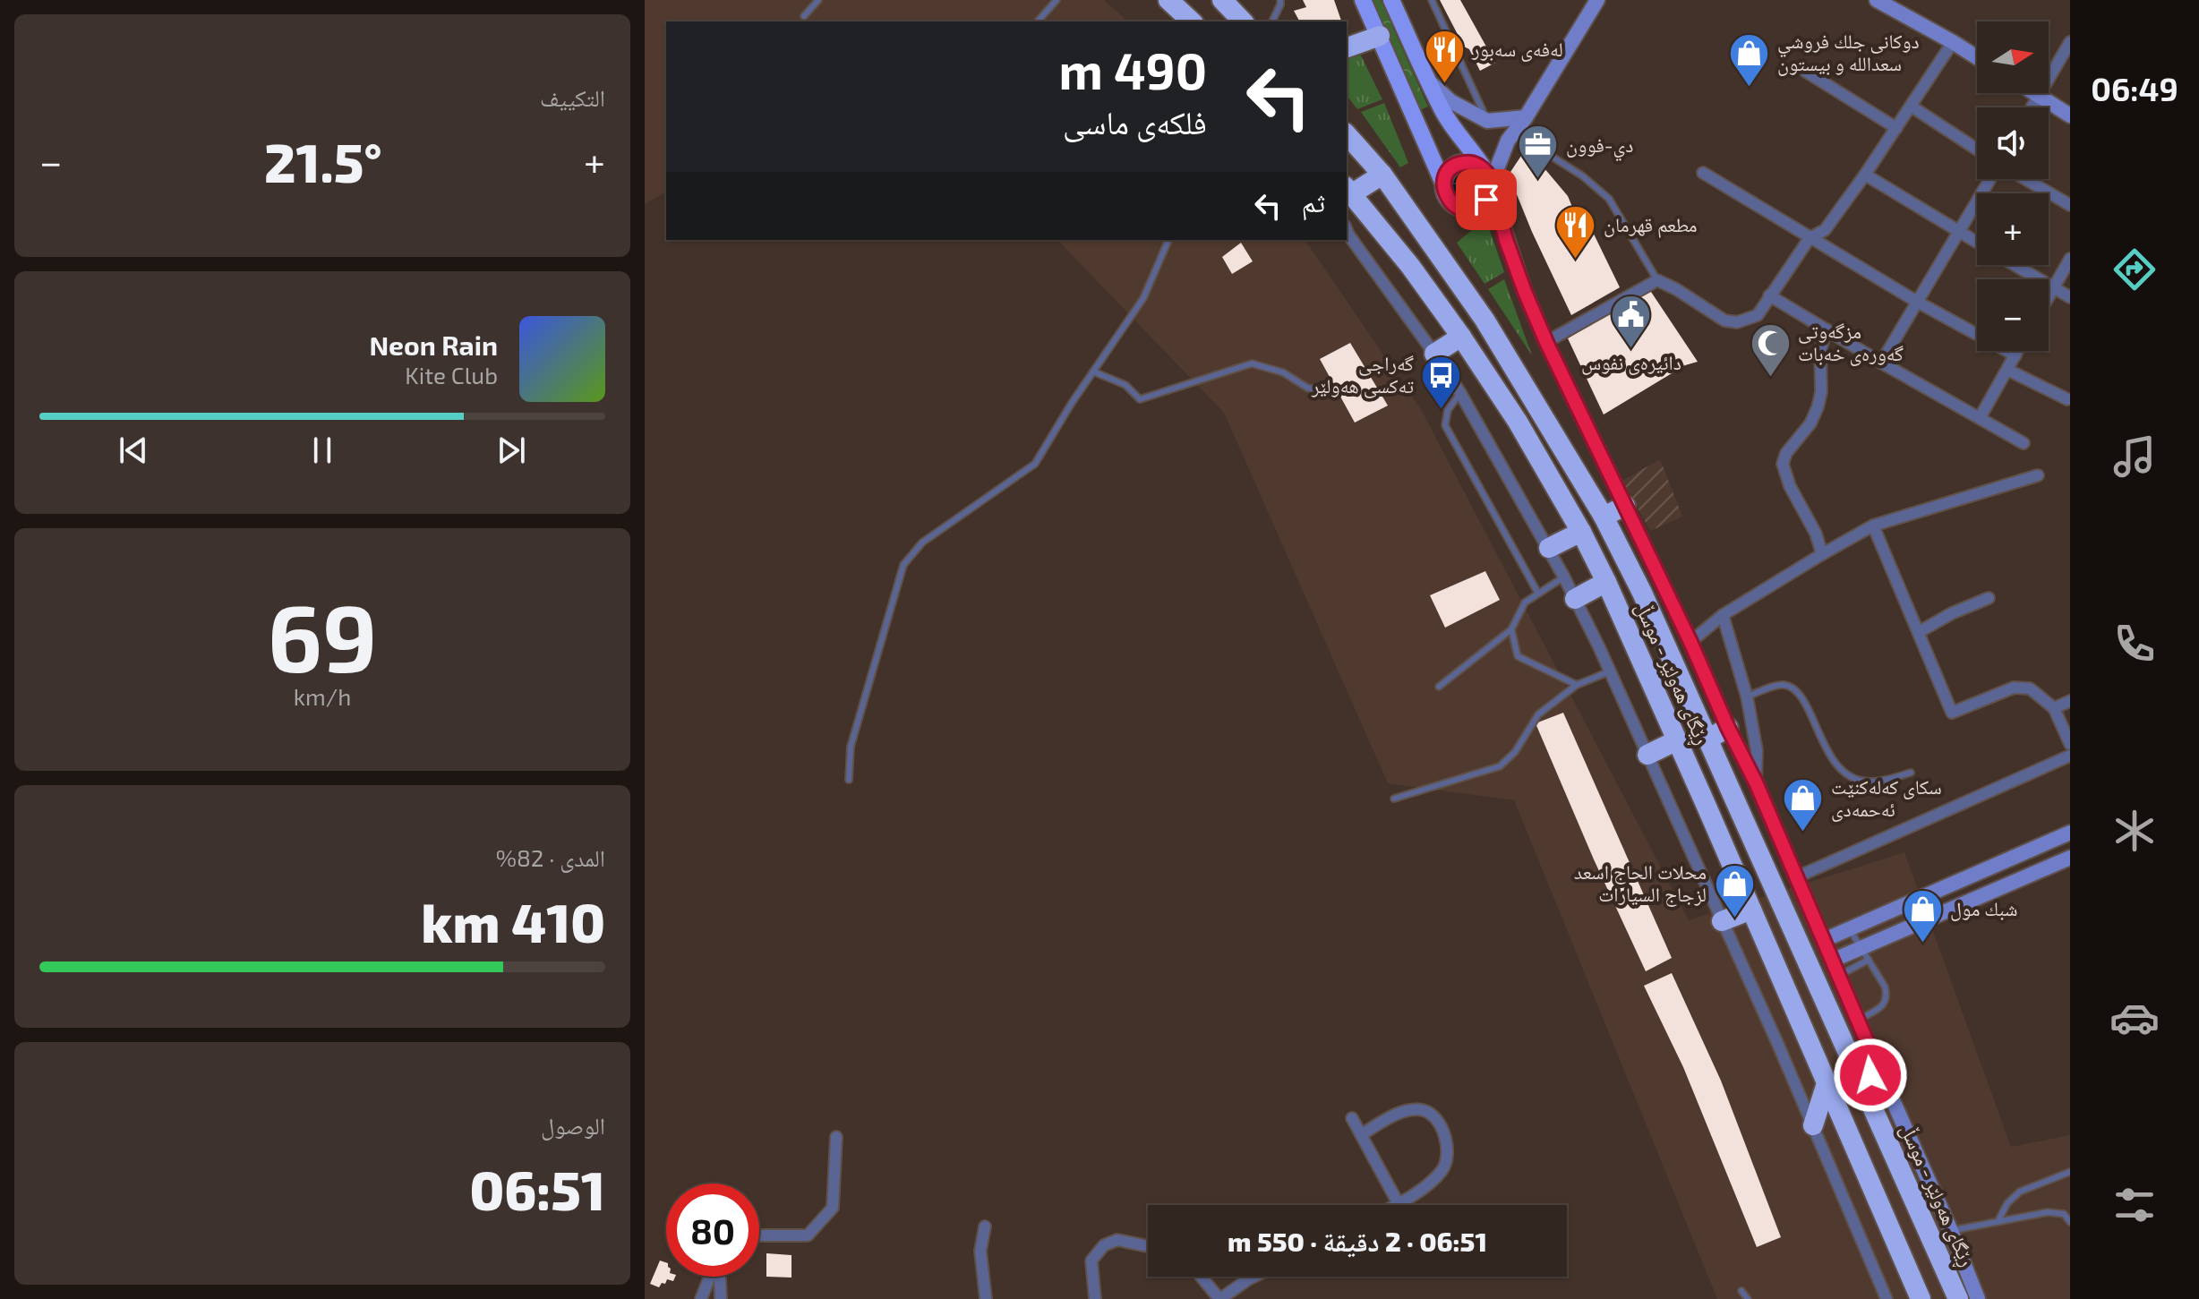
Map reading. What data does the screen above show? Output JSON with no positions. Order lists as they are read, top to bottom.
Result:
{
  "streets": {
    "highway": ["ڕێگای هەولێر - موسڵ"]
  },
  "places": {
    "restaurant": ["لەفەی سەبور", "مطعم قهرمان"],
    "shop": [
      "دوكانى جلك فروشي سعدالله و بيستون",
      "سکای کەلەکنێت ئەحمەدی",
      "محلات الحاج اسعد لزجاج السيارات",
      "شبك مول"
    ],
    "office": ["دي-فوون"],
    "public building": ["دائیرەی نفوس"],
    "mosque": ["مزگەوتى گەورەى خەبات"],
    "bus stop": ["گەراجی تەکسی هەولێر"]
  },
  "north": "right",
  "page": {
    "tabs": "06:49",
    "tile": [
      "التكييف",
      ["69", "km/h"],
      ["المدى · 82%", "410 km"],
      ["الوصول", "06:51"]
    ],
    "map_buttons": ["+", "−"],
    "turn": ["490 m", "فلکەی ماسی"],
    "heat": ["−", "21.5°", "+"],
    "then": "ثم",
    "song": ["Neon Rain", "Kite Club"],
    "limit": "80",
    "trip": "06:51 · 2 دقيقة · 550 m"
  }
}
